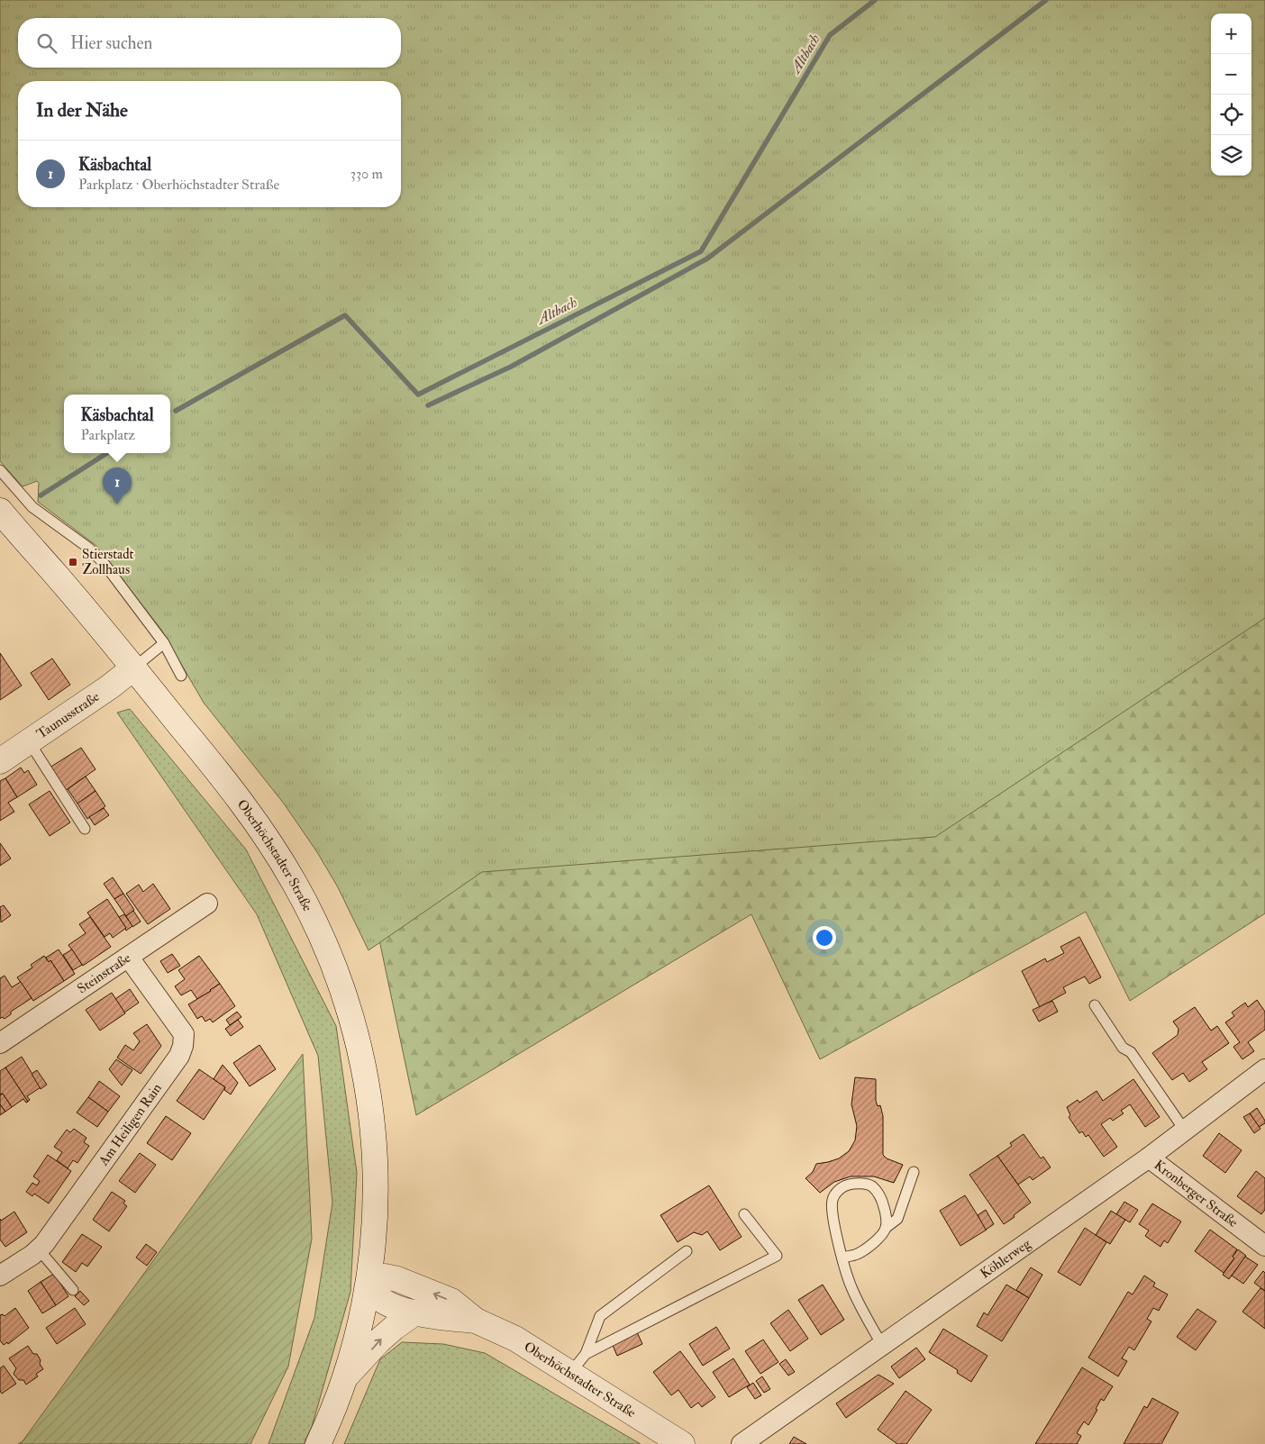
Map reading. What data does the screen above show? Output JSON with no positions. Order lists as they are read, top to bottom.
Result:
{
  "streets": {
    "main road": ["Taunusstraße", "Oberhöchstadter Straße"],
    "street": [
      "Steinstraße",
      "Am Heiligen Rain",
      "Kronberger Straße",
      "Köhlerweg"
    ]
  },
  "crossings": [
    ["Taunusstraße", "Oberhöchstadter Straße"],
    ["Steinstraße", "Am Heiligen Rain"],
    ["Kronberger Straße", "Köhlerweg"]
  ],
  "water": ["Altbach"],
  "places": {
    "transit": ["Stierstadt Zollhaus"]
  },
  "page": {
    "map_buttons": ["+", "−"],
    "search": "Hier suchen",
    "heading": "In der Nähe",
    "list": [
      {
        "mark": "1",
        "name": "Käsbachtal",
        "note": "Parkplatz · Oberhöchstadter Straße",
        "value": "330 m"
      }
    ],
    "popup": ["Käsbachtal", "Parkplatz"],
    "pins": "1"
  }
}
